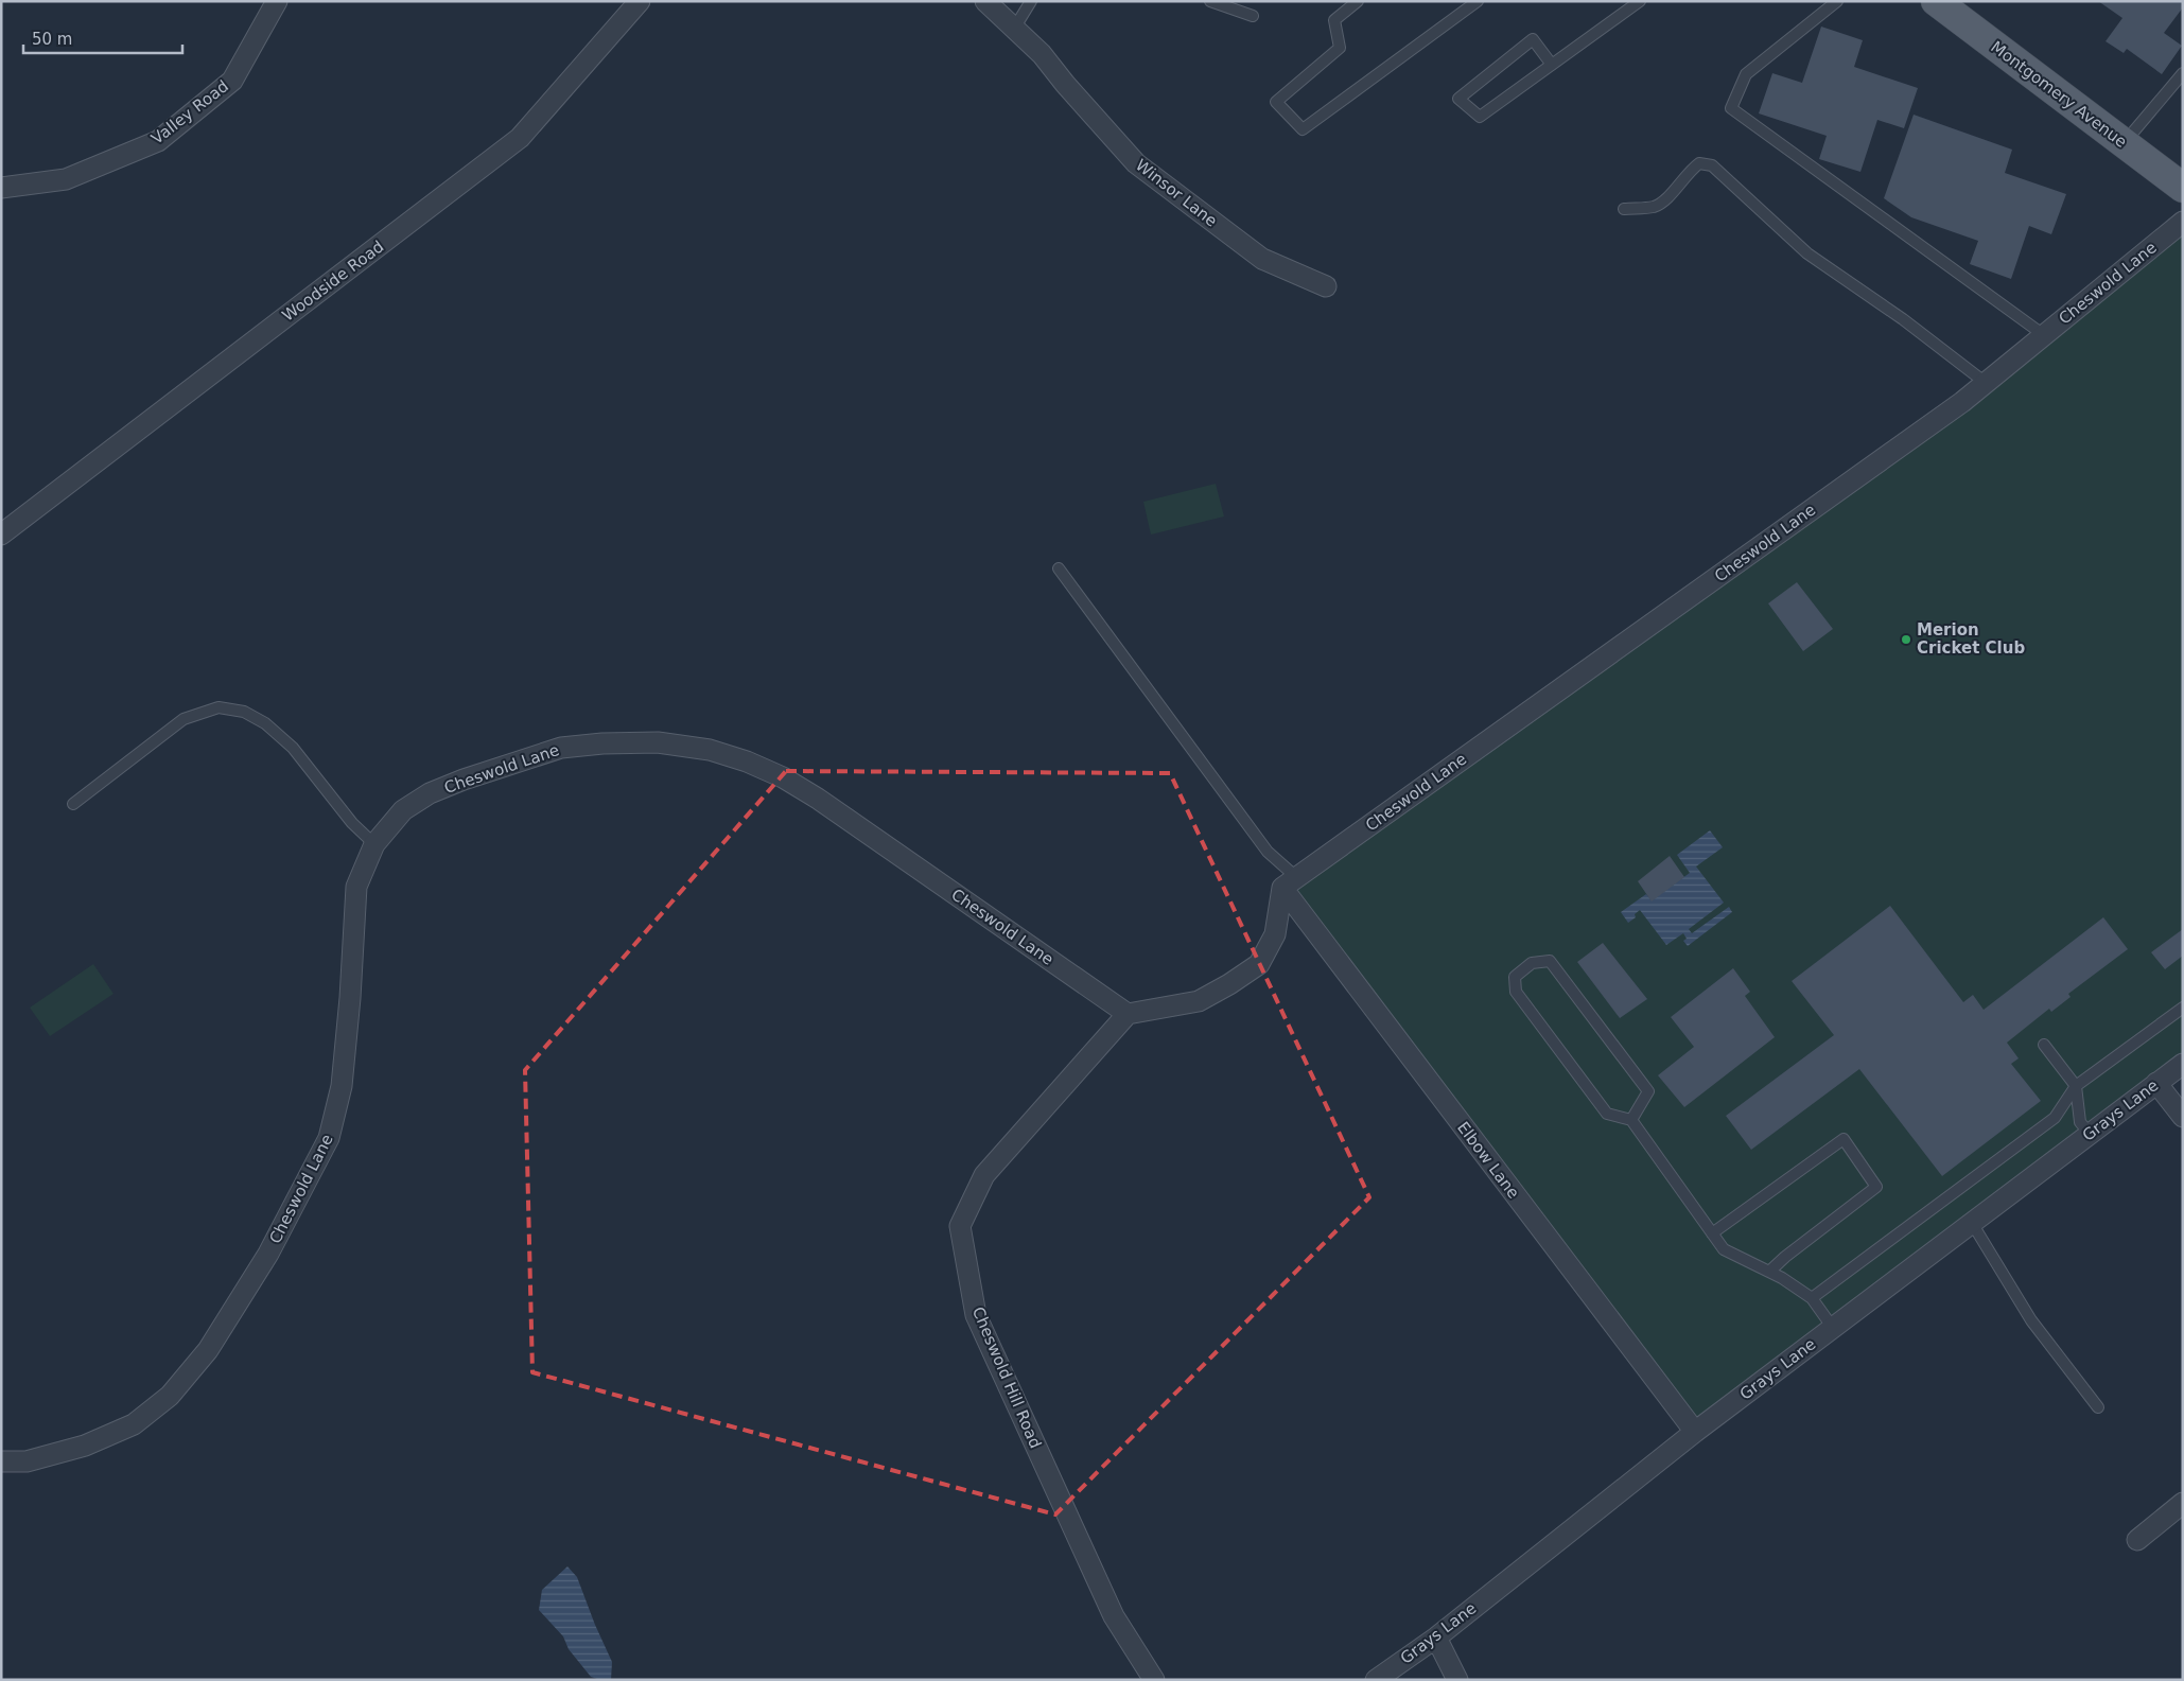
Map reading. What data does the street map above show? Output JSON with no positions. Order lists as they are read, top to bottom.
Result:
{
  "streets": {
    "main road": ["Montgomery Avenue"],
    "street": [
      "Valley Road",
      "Winsor Lane",
      "Woodside Road",
      "Cheswold Lane",
      "Grays Lane",
      "Elbow Lane",
      "Cheswold Hill Road"
    ]
  },
  "crossings": [
    ["Cheswold Lane", "Elbow Lane"],
    ["Cheswold Lane", "Cheswold Hill Road"],
    ["Grays Lane", "Elbow Lane"]
  ],
  "places": ["Merion Cricket Club"],
  "scale_bar": "50 m"
}
